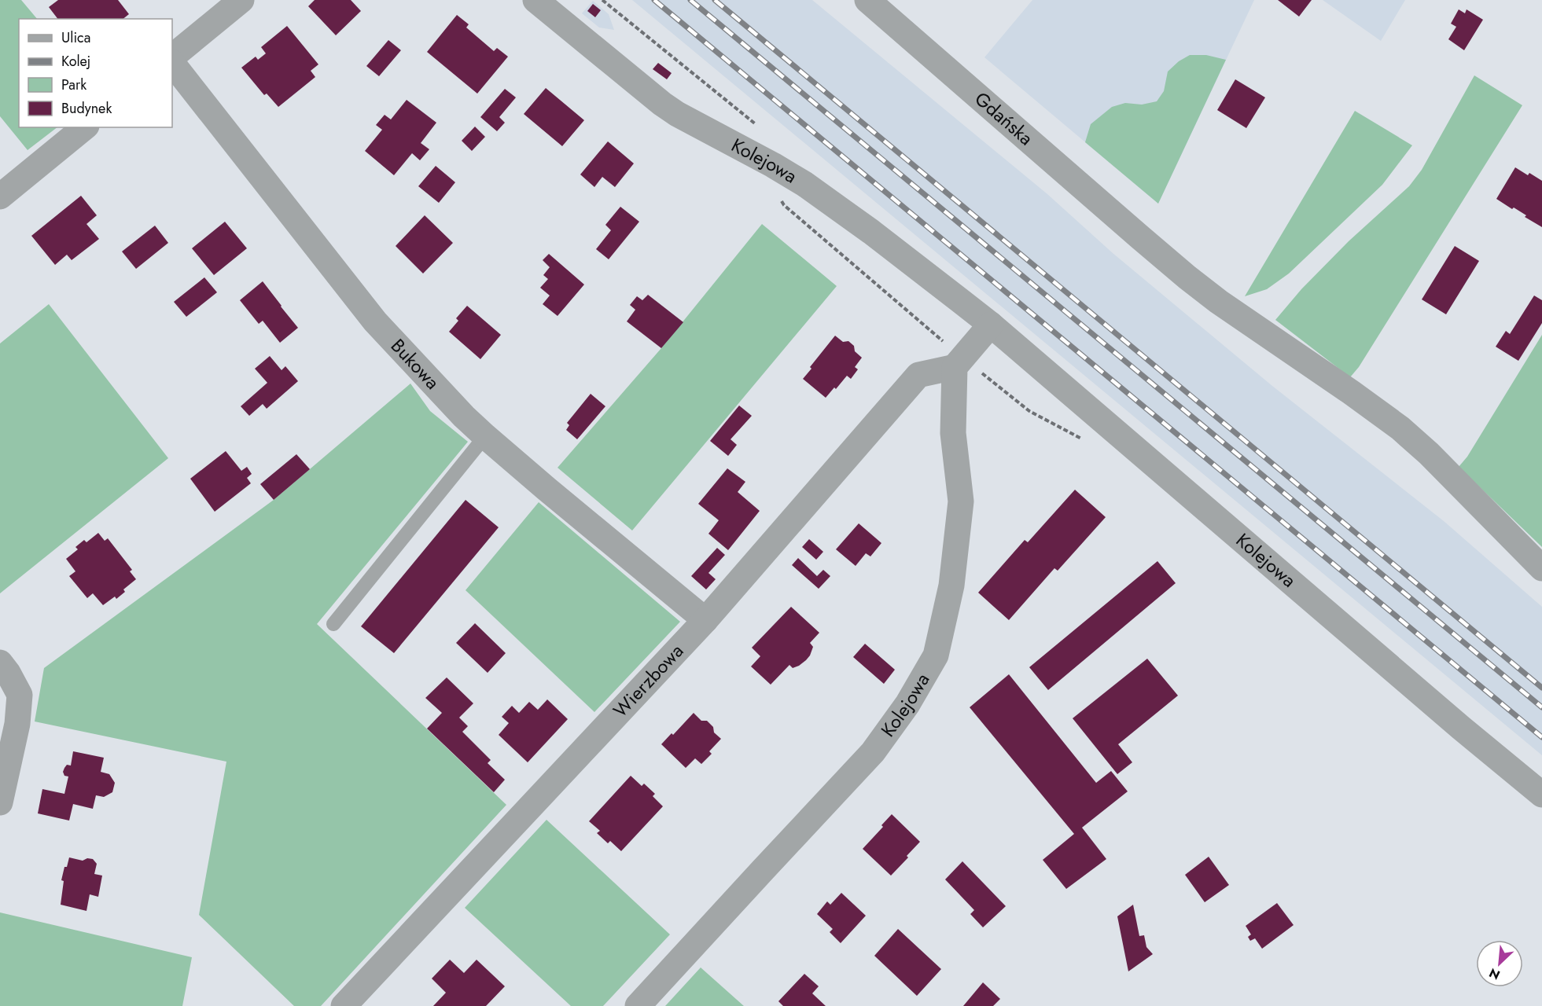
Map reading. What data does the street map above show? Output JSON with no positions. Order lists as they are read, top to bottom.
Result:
{
  "streets": {
    "street": [
      "Gdańska",
      "Kolejowa",
      "Bukowa",
      "Wierzbowa"
    ]
  },
  "crossings": [
    ["Kolejowa", "Wierzbowa"],
    ["Bukowa", "Wierzbowa"]
  ],
  "legend": [
    "Ulica",
    "Kolej",
    "Park",
    "Budynek"
  ],
  "north": "bottom left"
}
